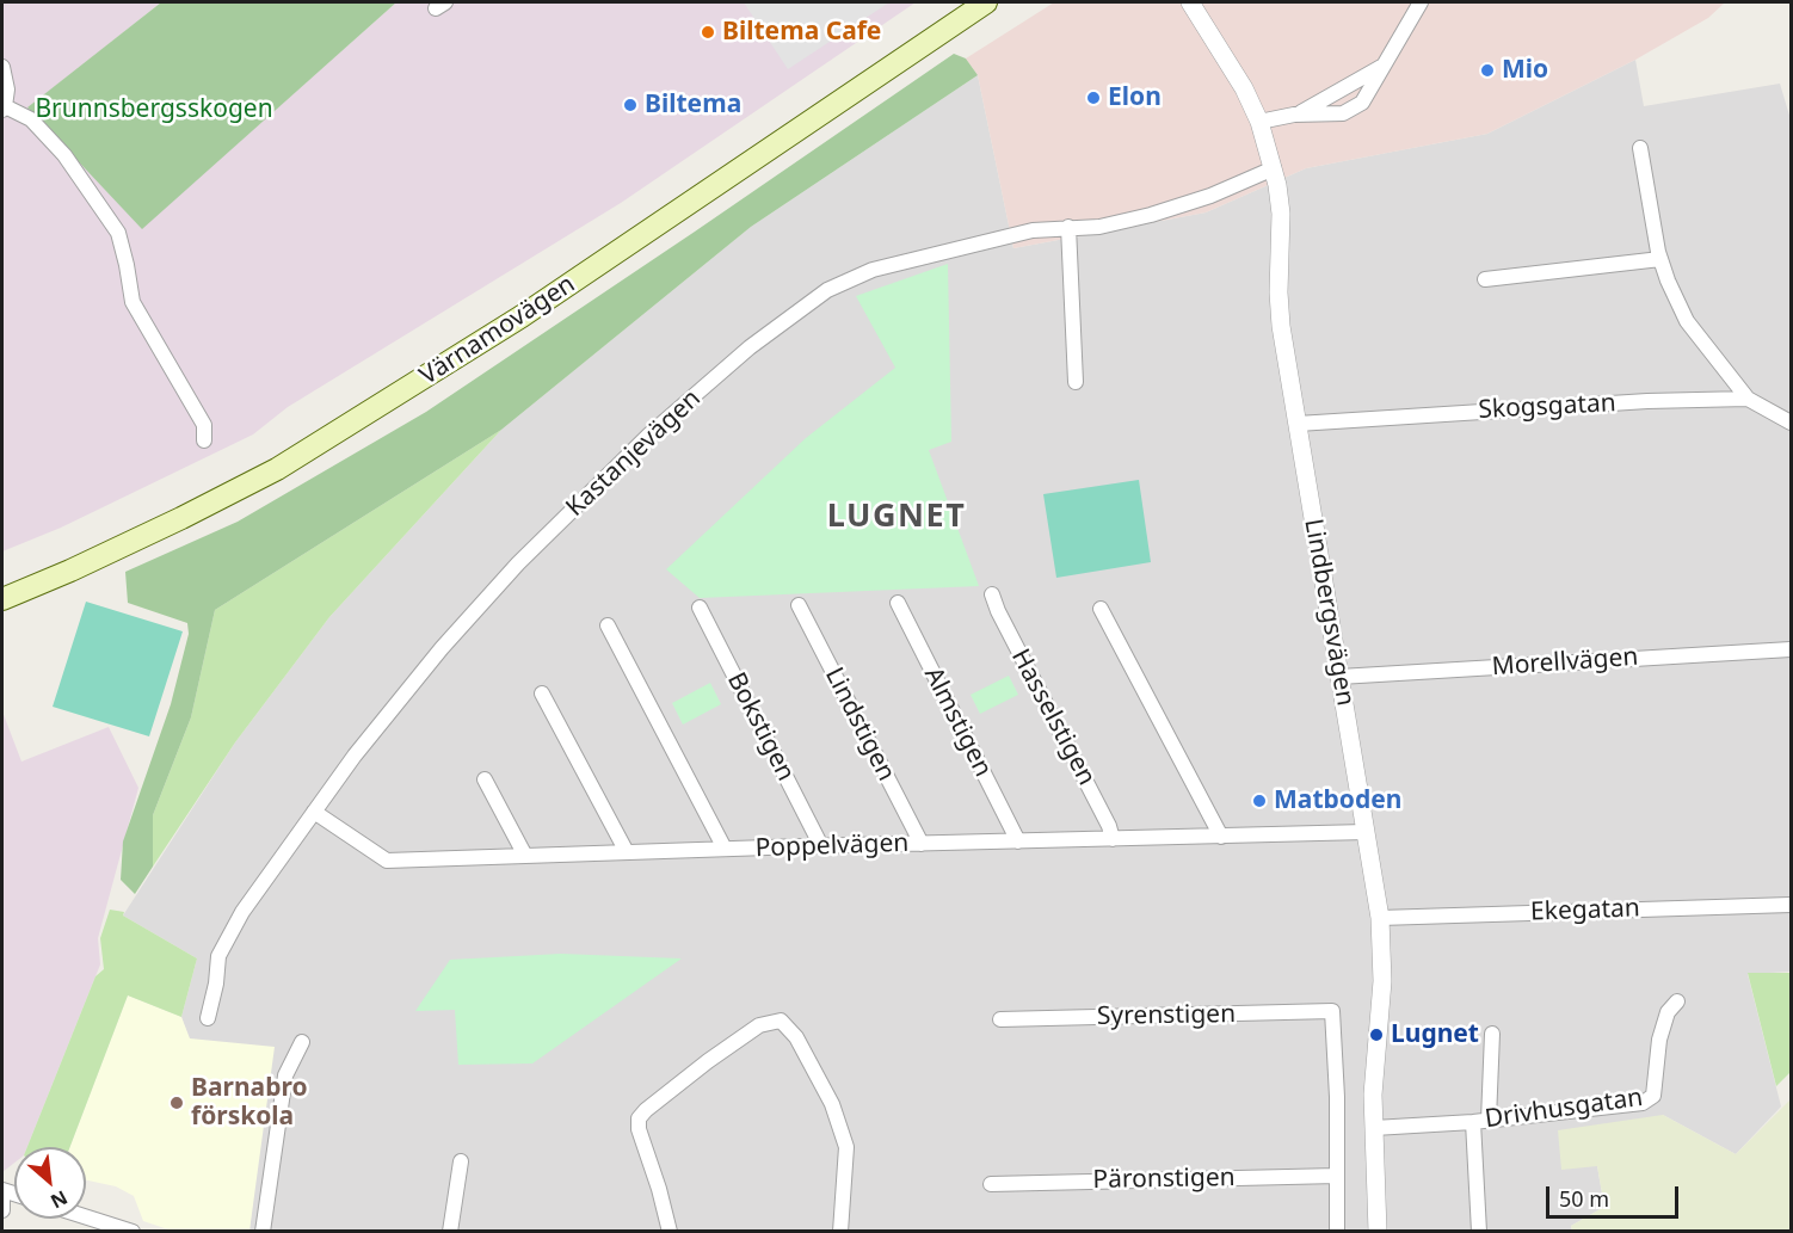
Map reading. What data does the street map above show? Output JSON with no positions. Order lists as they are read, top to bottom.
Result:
{
  "streets": {
    "main road": ["Värnamovägen"],
    "street": [
      "Skogsgatan",
      "Kastanjevägen",
      "Lindbergsvägen",
      "Morellvägen",
      "Hasselstigen",
      "Almstigen",
      "Lindstigen",
      "Bokstigen",
      "Poppelvägen",
      "Ekegatan",
      "Syrenstigen",
      "Drivhusgatan",
      "Päronstigen"
    ]
  },
  "crossings": [
    ["Skogsgatan", "Lindbergsvägen"],
    ["Kastanjevägen", "Lindbergsvägen"],
    ["Kastanjevägen", "Poppelvägen"],
    ["Lindbergsvägen", "Morellvägen"],
    ["Lindbergsvägen", "Poppelvägen"],
    ["Lindbergsvägen", "Ekegatan"],
    ["Lindbergsvägen", "Drivhusgatan"],
    ["Hasselstigen", "Poppelvägen"],
    ["Almstigen", "Poppelvägen"],
    ["Lindstigen", "Poppelvägen"],
    ["Bokstigen", "Poppelvägen"],
    ["Syrenstigen", "Päronstigen"]
  ],
  "districts": ["LUGNET"],
  "parks": ["Brunnsbergsskogen"],
  "places": [
    "Biltema Cafe",
    "Mio",
    "Elon",
    "Biltema",
    "Matboden",
    "Lugnet",
    "Barnabro förskola"
  ],
  "scale_bar": "50 m",
  "north": "bottom right"
}
